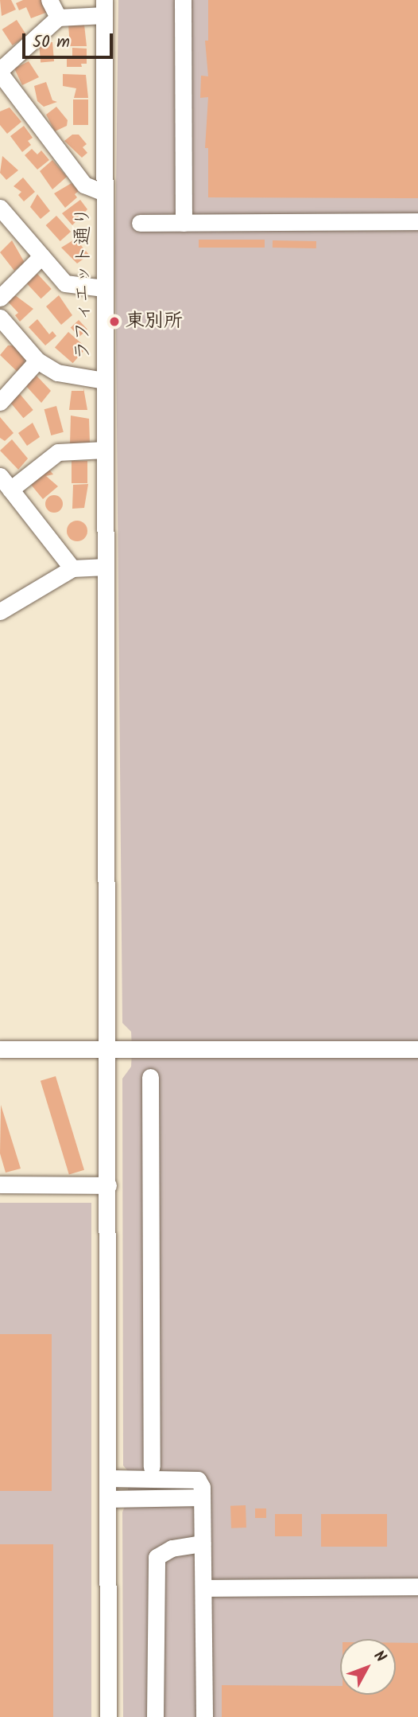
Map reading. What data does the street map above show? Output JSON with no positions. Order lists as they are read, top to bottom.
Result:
{
  "streets": {
    "street": ["ラフィエット通り"]
  },
  "places": ["東別所"],
  "scale_bar": "50 m",
  "north": "top right"
}
